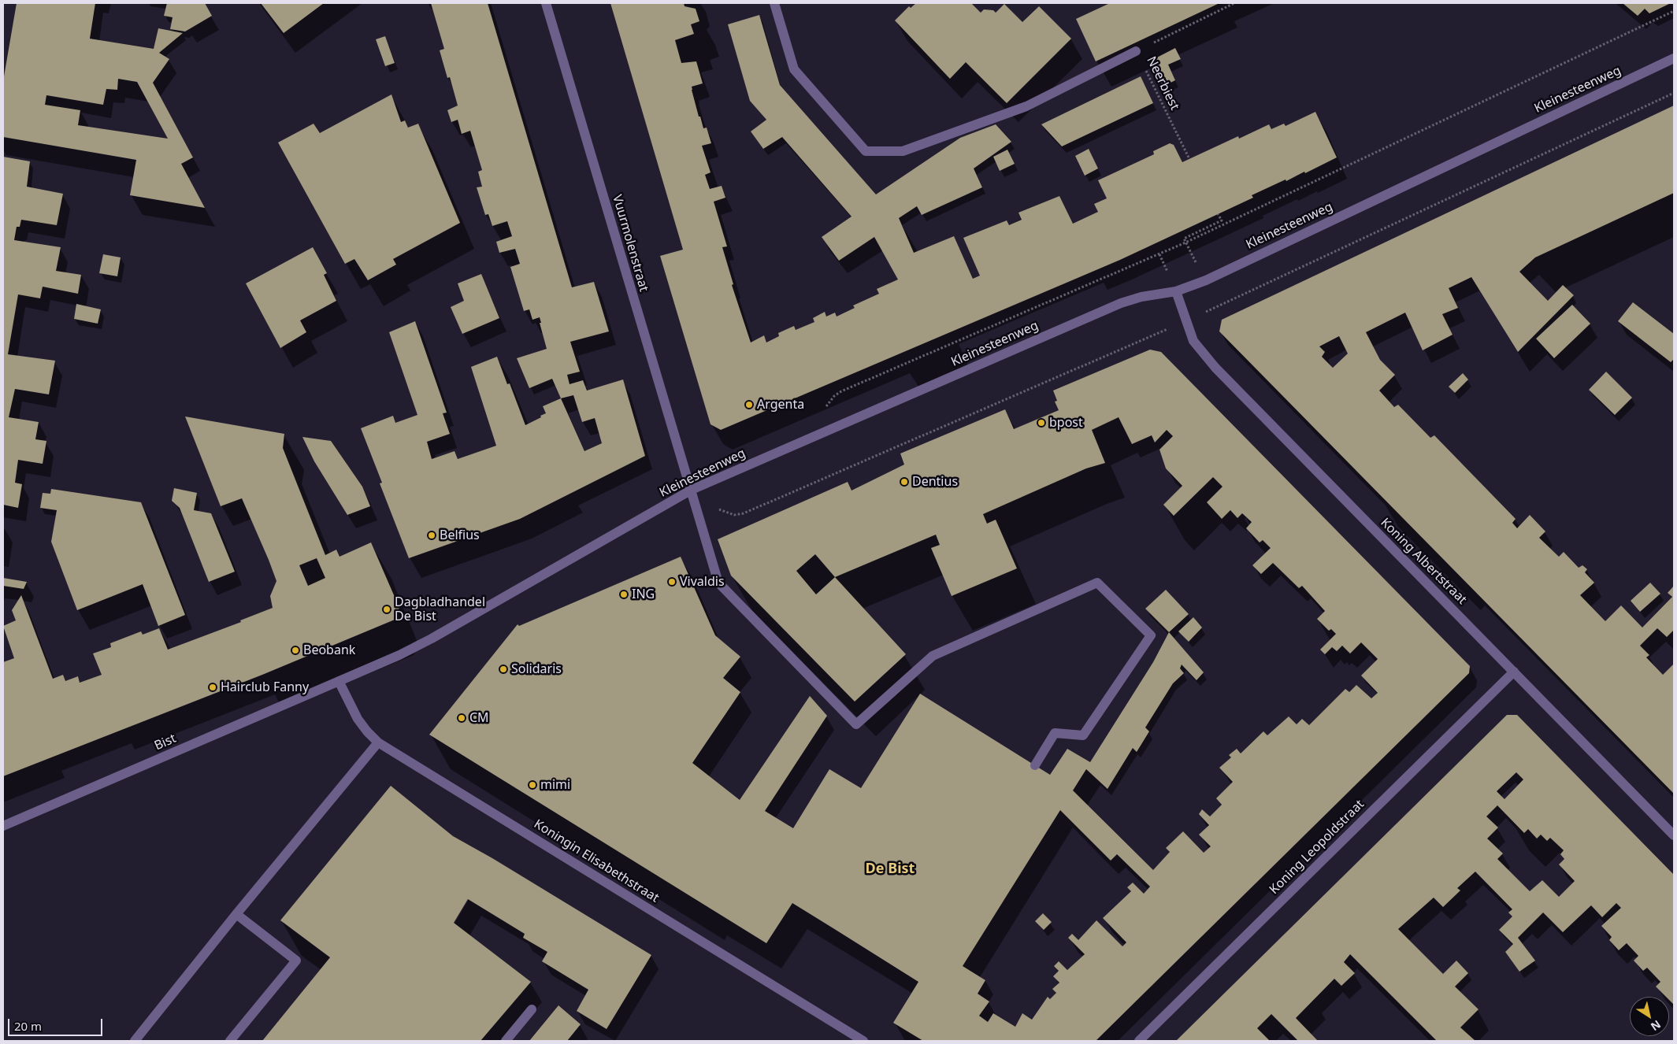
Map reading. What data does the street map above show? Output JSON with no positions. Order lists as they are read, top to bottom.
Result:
{
  "streets": {
    "street": [
      "Kleinesteenweg",
      "Vuurmolenstraat",
      "Koning Albertstraat",
      "Bist",
      "Koning Leopoldstraat",
      "Koningin Elisabethstraat"
    ],
    "path": ["Neerbiest"]
  },
  "crossings": [
    ["Kleinesteenweg", "Vuurmolenstraat"],
    ["Kleinesteenweg", "Koning Albertstraat"],
    ["Kleinesteenweg", "Bist"],
    ["Kleinesteenweg", "Koningin Elisabethstraat"],
    ["Koning Albertstraat", "Koning Leopoldstraat"],
    ["Bist", "Koningin Elisabethstraat"]
  ],
  "districts": ["De Bist"],
  "places": [
    "Argenta",
    "bpost",
    "Dentius",
    "Belfius",
    "Vivaldis",
    "ING",
    "Dagbladhandel De Bist",
    "Beobank",
    "Solidaris",
    "Hairclub Fanny",
    "CM",
    "mimi"
  ],
  "scale_bar": "20 m",
  "north": "bottom right"
}
